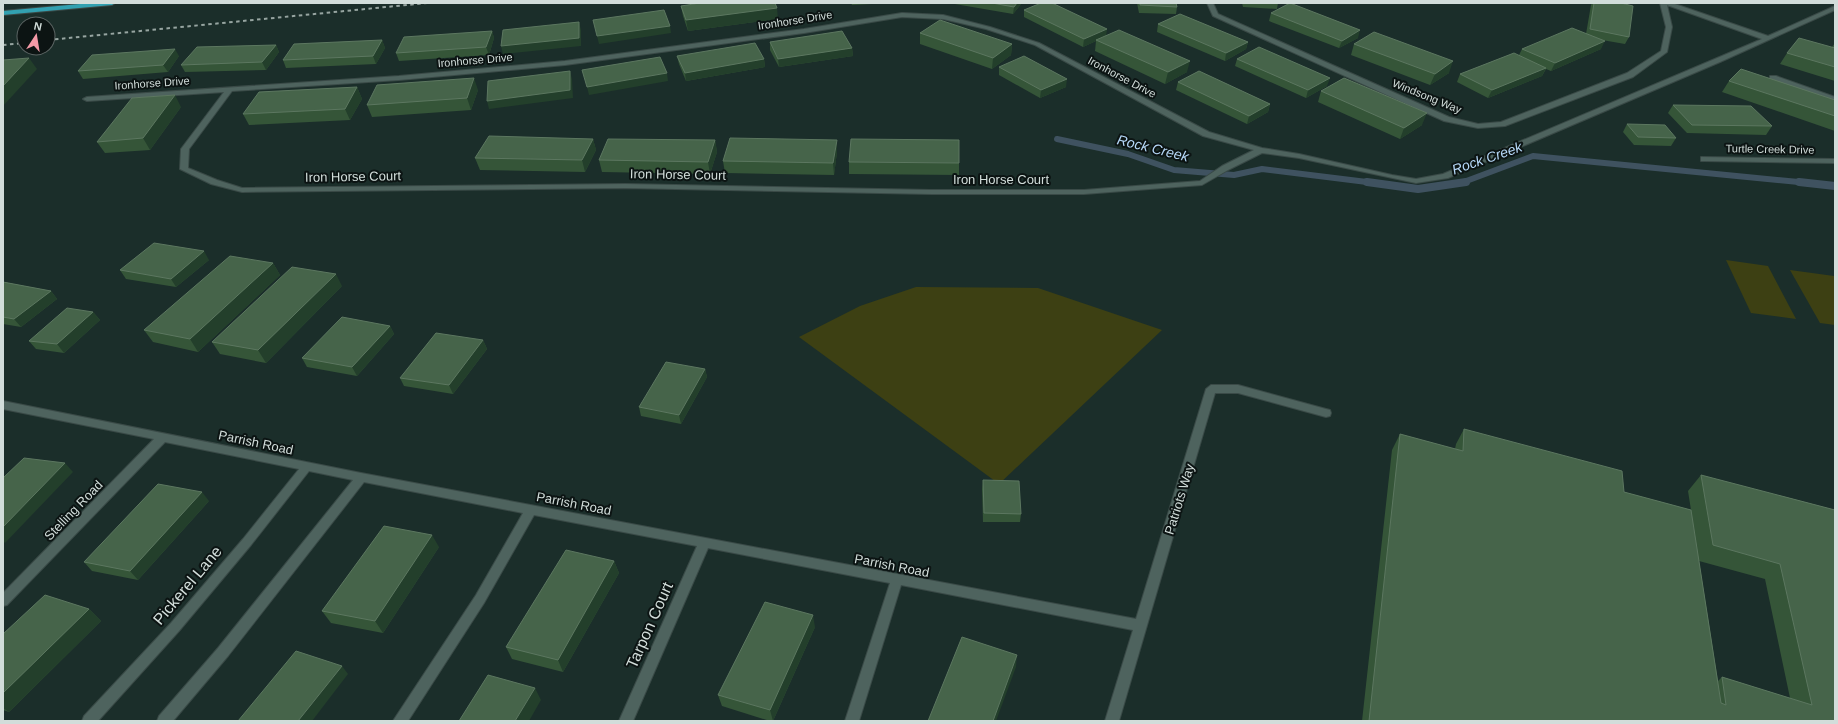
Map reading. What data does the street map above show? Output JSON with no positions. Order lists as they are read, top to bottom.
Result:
{
  "streets": {
    "street": [
      "Ironhorse Drive",
      "Windsong Way",
      "Turtle Creek Drive",
      "Iron Horse Court",
      "Parrish Road",
      "Patriots Way",
      "Stelling Road",
      "Pickerel Lane",
      "Tarpon Court"
    ]
  },
  "crossings": [
    ["Ironhorse Drive", "Windsong Way"],
    ["Ironhorse Drive", "Iron Horse Court"],
    ["Parrish Road", "Patriots Way"],
    ["Parrish Road", "Stelling Road"],
    ["Parrish Road", "Pickerel Lane"],
    ["Parrish Road", "Tarpon Court"]
  ],
  "water": ["Rock Creek"],
  "north": "top"
}
